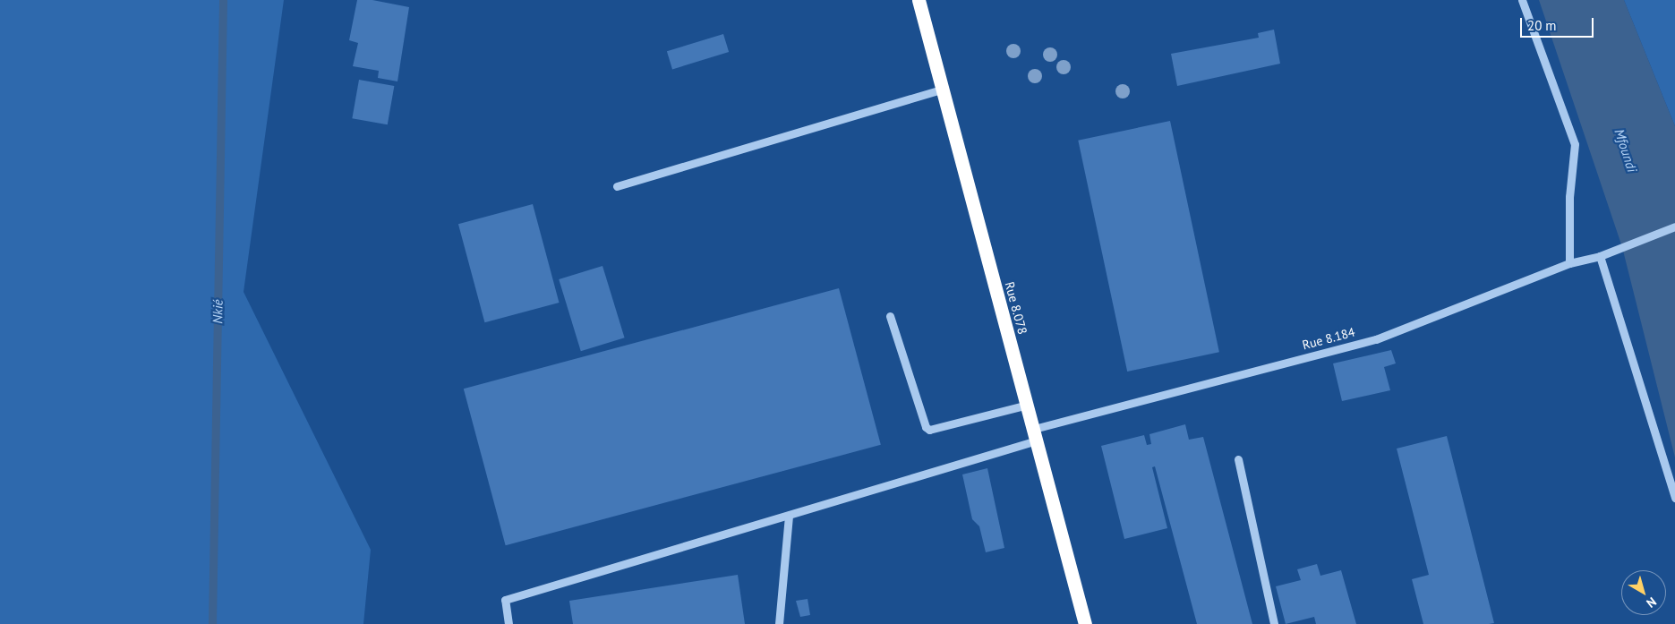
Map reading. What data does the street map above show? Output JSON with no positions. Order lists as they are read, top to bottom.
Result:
{
  "streets": {
    "highway": ["Rue 8.078"],
    "street": ["Rue 8.184"]
  },
  "crossings": [
    ["Rue 8.078", "Rue 8.184"]
  ],
  "water": ["Mfoundi", "Nkié"],
  "scale_bar": "20 m",
  "north": "bottom right"
}
